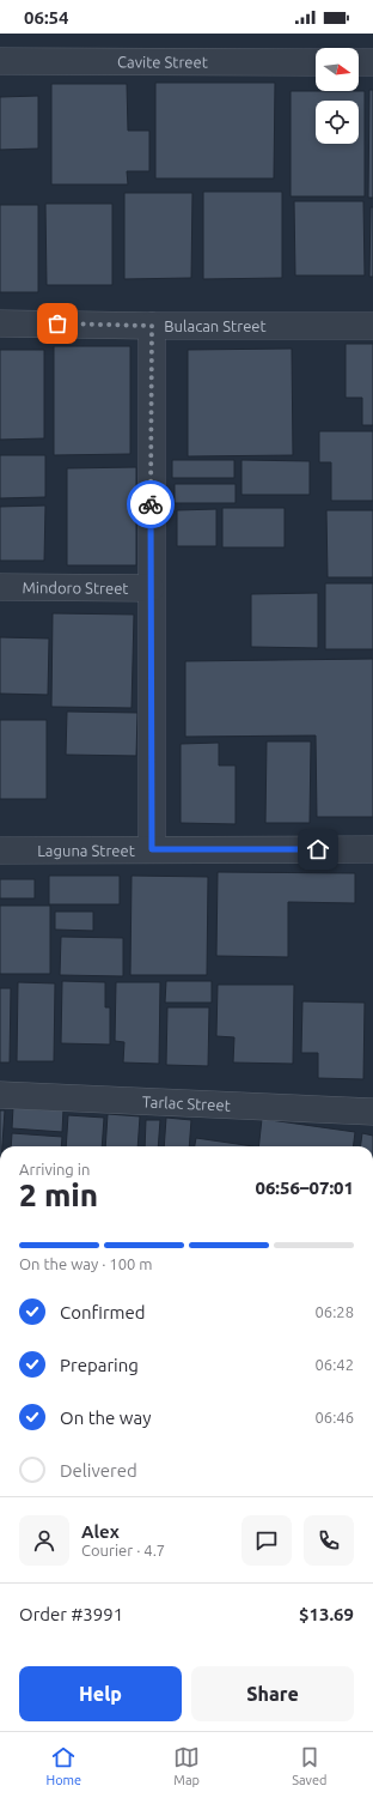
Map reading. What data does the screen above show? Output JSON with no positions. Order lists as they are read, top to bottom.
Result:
{
  "streets": {
    "street": [
      "Cavite Street",
      "Bulacan Street",
      "Mindoro Street",
      "Laguna Street",
      "Tarlac Street"
    ]
  },
  "north": "right",
  "page": {
    "status": "06:54",
    "heading": ["2 min", "Arriving in", "06:56–07:01"],
    "panel": [
      "Alex",
      "Courier · 4.7",
      "Order #3991",
      "$13.69"
    ],
    "bar": "On the way · 100 m",
    "list": [
      ["Confirmed", "06:28"],
      ["Preparing", "06:42"],
      ["On the way", "06:46"],
      "Delivered"
    ],
    "buttons": ["Help", "Share"],
    "tabs": ["Home", "Map", "Saved"]
  }
}
